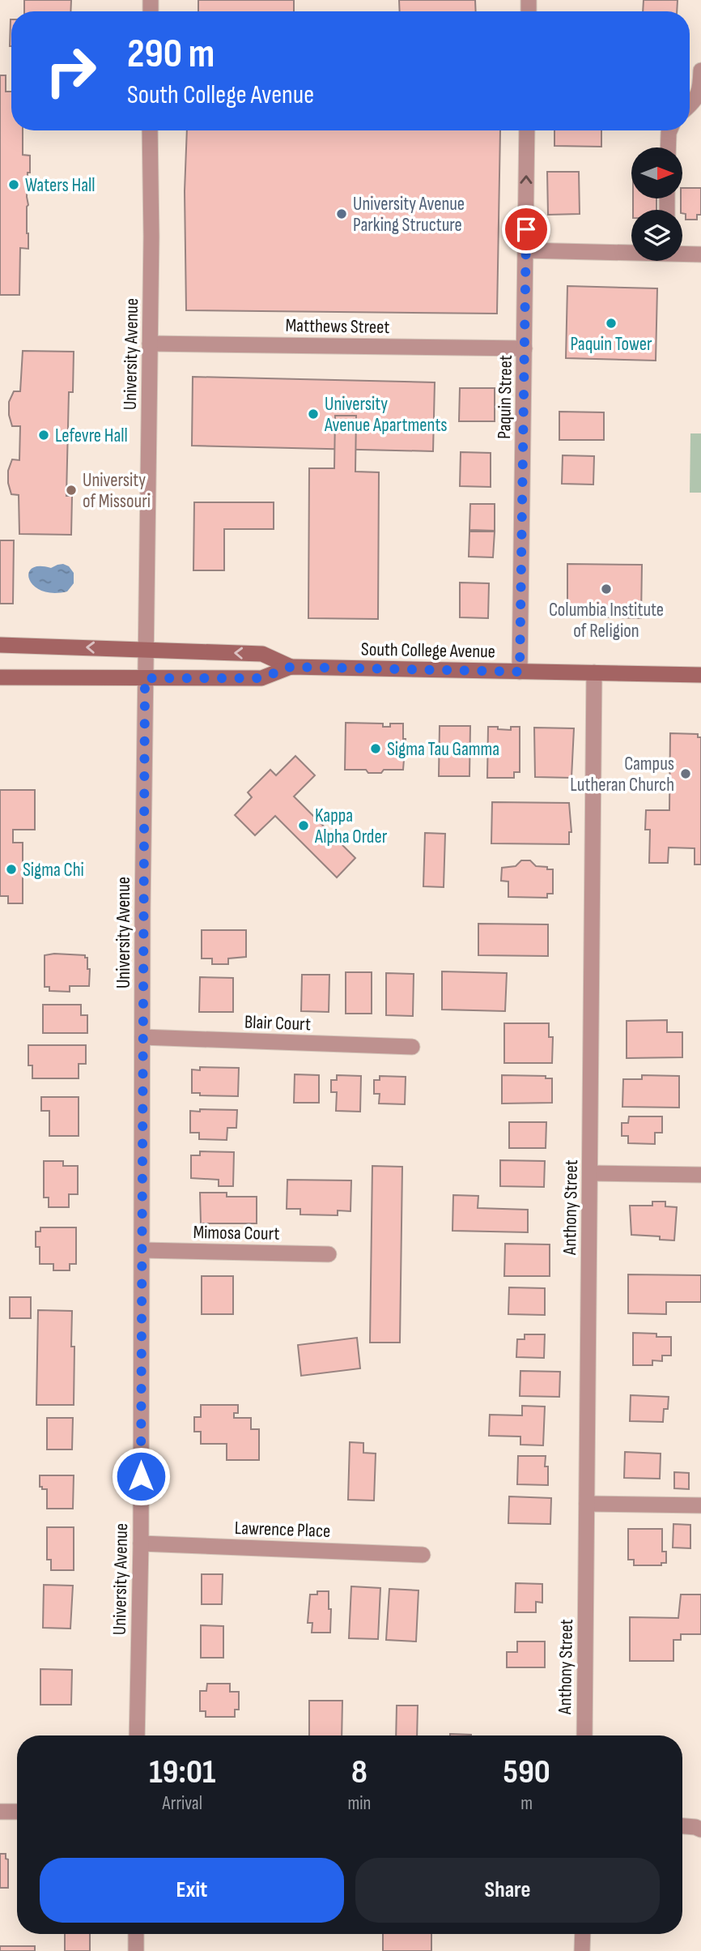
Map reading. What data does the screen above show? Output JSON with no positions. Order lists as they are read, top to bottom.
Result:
{
  "streets": {
    "main road": ["South College Avenue"],
    "street": [
      "Matthews Street",
      "University Avenue",
      "Paquin Street",
      "Blair Court",
      "Anthony Street",
      "Mimosa Court",
      "Lawrence Place"
    ]
  },
  "crossings": [
    ["Matthews Street", "University Avenue"],
    ["Matthews Street", "Paquin Street"],
    ["University Avenue", "South College Avenue"],
    ["University Avenue", "Blair Court"],
    ["University Avenue", "Mimosa Court"],
    ["University Avenue", "Lawrence Place"],
    ["Paquin Street", "South College Avenue"],
    ["South College Avenue", "Anthony Street"]
  ],
  "places": [
    "Waters Hall",
    "University Avenue Parking Structure",
    "Paquin Tower",
    "University Avenue Apartments",
    "Lefevre Hall",
    "University of Missouri",
    "Columbia Institute of Religion",
    "Sigma Tau Gamma",
    "Campus Lutheran Church",
    "Kappa Alpha Order",
    "Sigma Chi"
  ],
  "north": "right",
  "page": {
    "turn": ["290 m", "South College Avenue"],
    "eta": [
      "19:01",
      "Arrival",
      "8",
      "min",
      "590",
      "m"
    ],
    "buttons": ["Exit", "Share"]
  }
}
